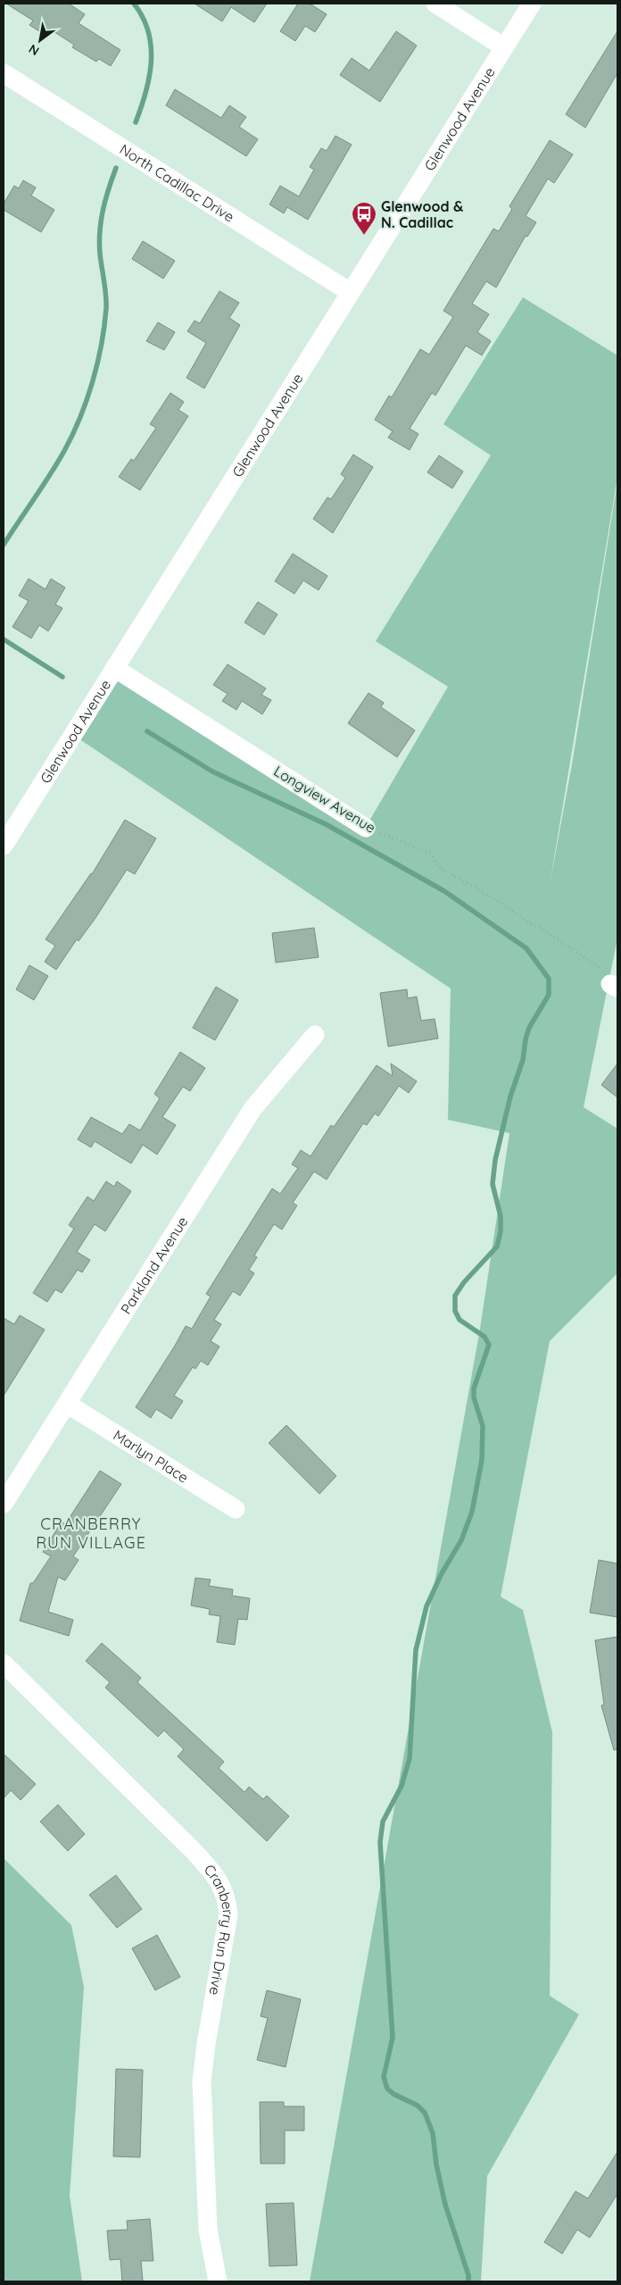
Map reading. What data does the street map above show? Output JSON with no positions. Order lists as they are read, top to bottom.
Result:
{
  "streets": {
    "street": [
      "Glenwood Avenue",
      "North Cadillac Drive",
      "Longview Avenue",
      "Parkland Avenue",
      "Marlyn Place",
      "Cranberry Run Drive"
    ]
  },
  "crossings": [
    ["Glenwood Avenue", "North Cadillac Drive"],
    ["Glenwood Avenue", "Longview Avenue"],
    ["Parkland Avenue", "Marlyn Place"]
  ],
  "districts": ["CRANBERRY RUN VILLAGE"],
  "places": {
    "bus stop": ["Glenwood & N. Cadillac"]
  },
  "north": "bottom left"
}
